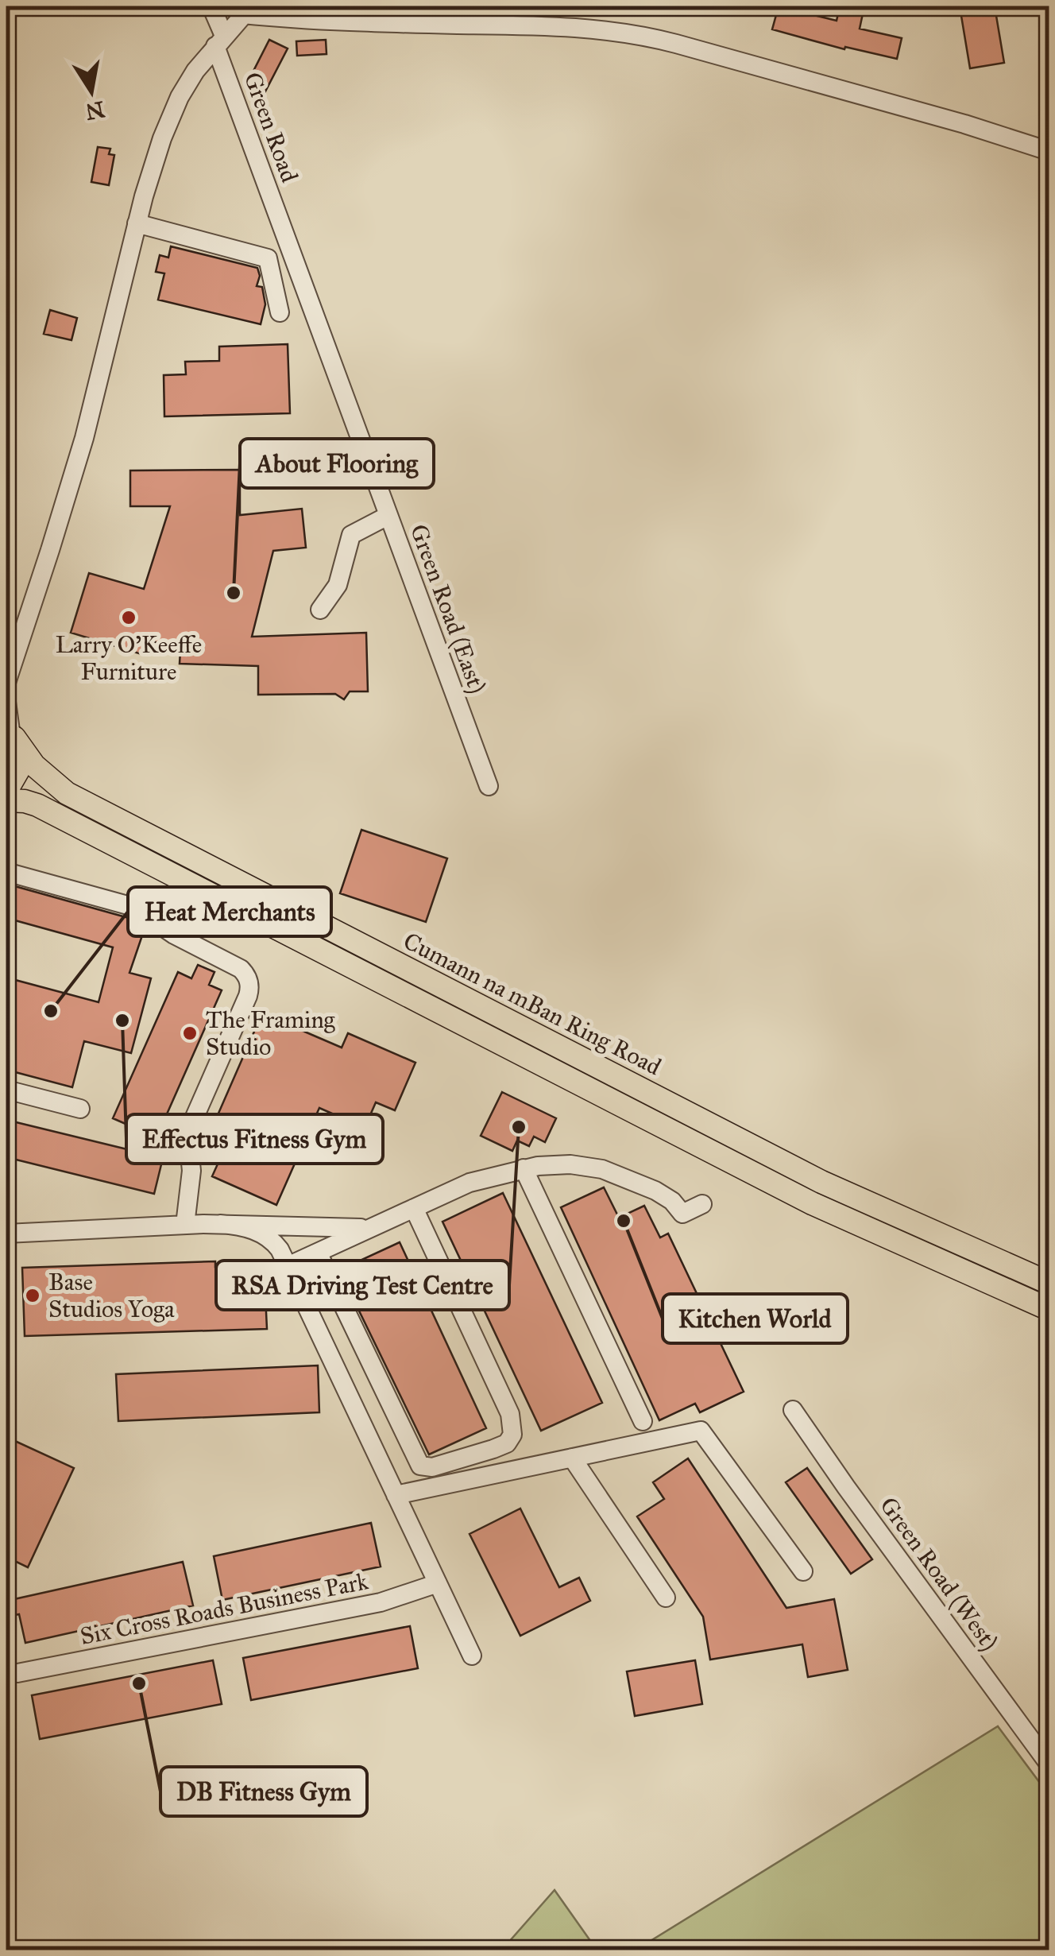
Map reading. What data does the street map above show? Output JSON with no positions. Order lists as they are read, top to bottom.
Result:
{
  "streets": {
    "main road": ["Cumann na mBan Ring Road"],
    "street": [
      "Green Road",
      "Green Road (East)",
      "Green Road (West)",
      "Six Cross Roads Business Park"
    ]
  },
  "crossings": [
    ["Green Road", "Green Road (East)"]
  ],
  "places": [
    "About Flooring",
    "Larry O'Keeffe Furniture",
    "Heat Merchants",
    "Effectus Fitness Gym",
    "The Framing Studio",
    "RSA Driving Test Centre",
    "Kitchen World",
    "Base Studios Yoga",
    "DB Fitness Gym"
  ],
  "north": "bottom"
}
